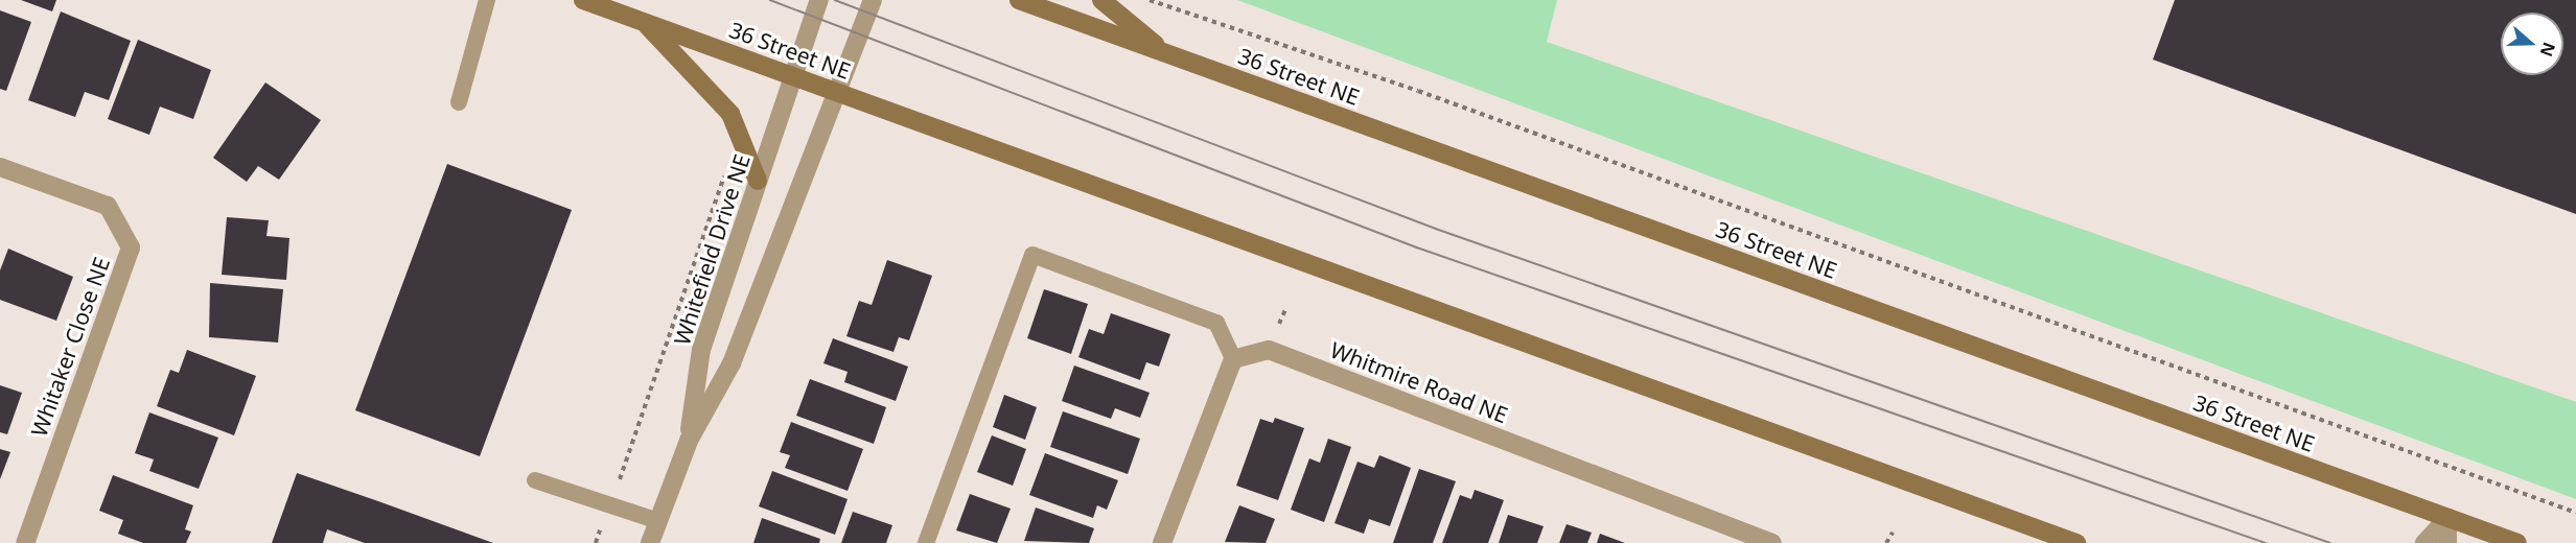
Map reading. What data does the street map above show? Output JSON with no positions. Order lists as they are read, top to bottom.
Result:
{
  "streets": {
    "main road": ["36 Street NE"],
    "street": ["Whitefield Drive NE", "Whitaker Close NE", "Whitmire Road NE"]
  },
  "crossings": [
    ["36 Street NE", "Whitefield Drive NE"]
  ],
  "north": "right"
}
